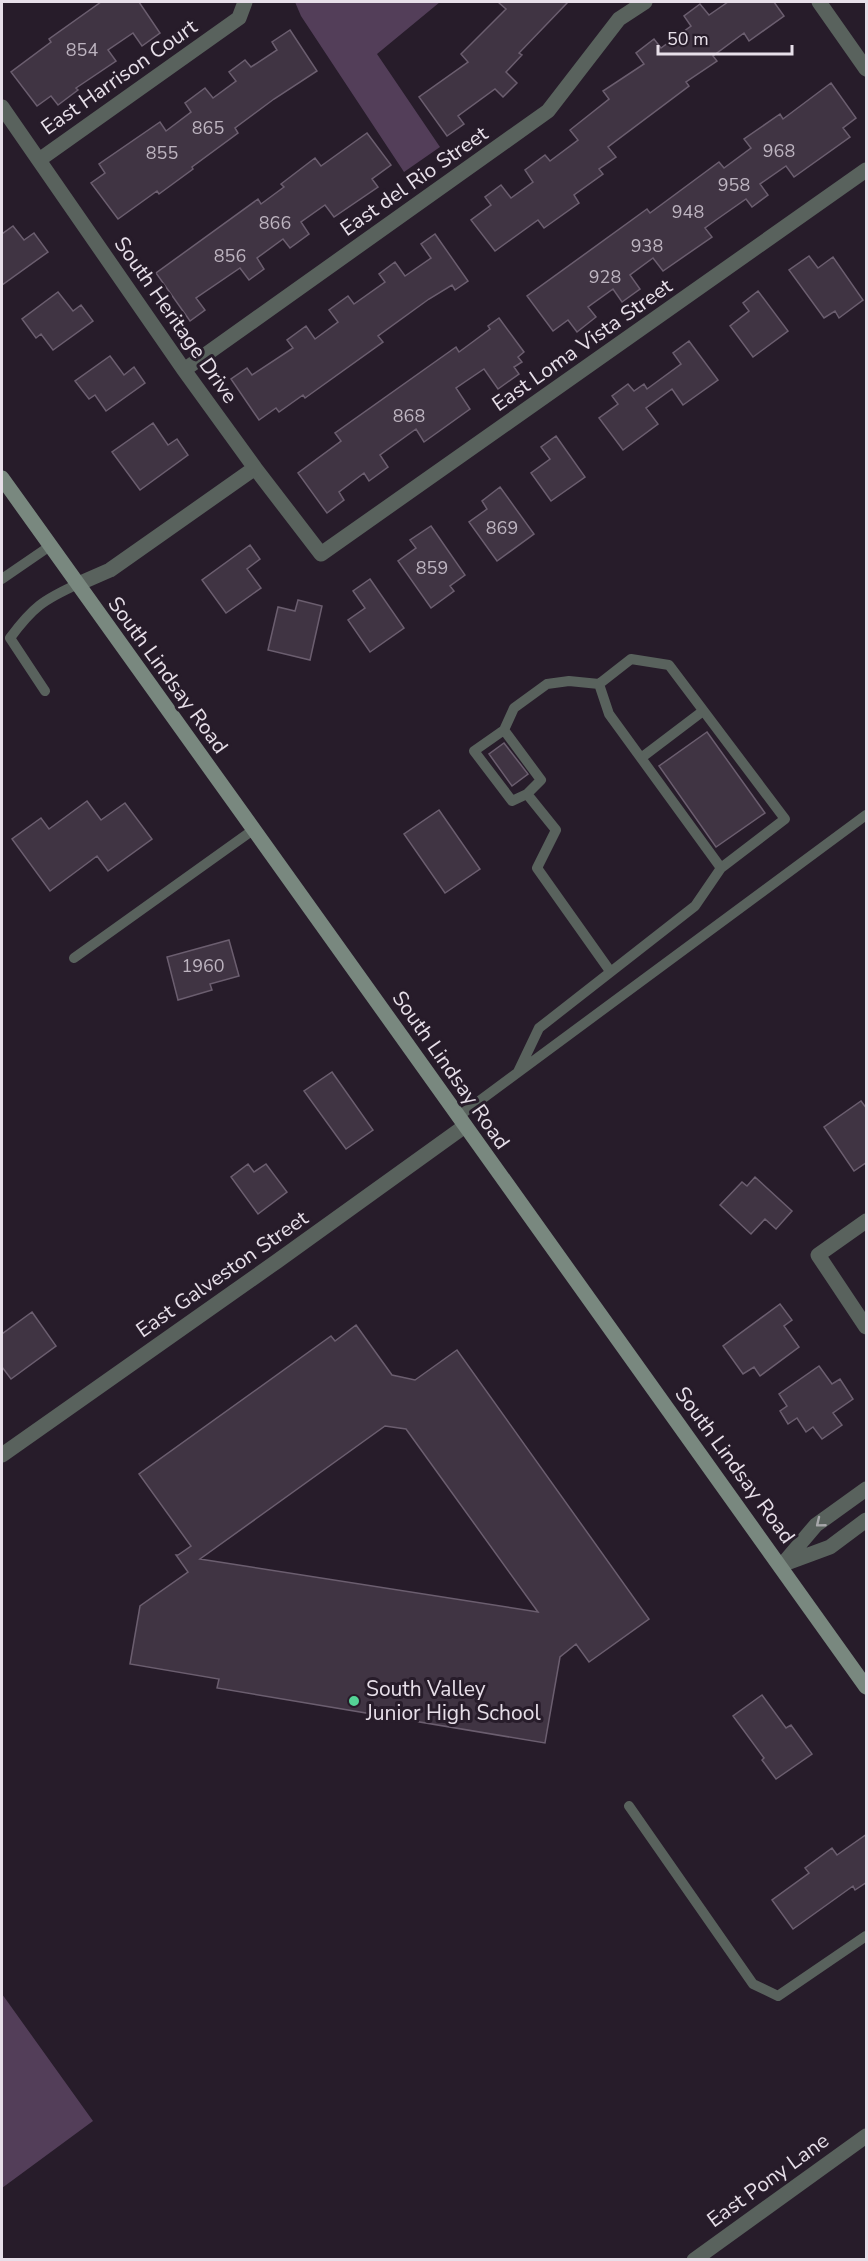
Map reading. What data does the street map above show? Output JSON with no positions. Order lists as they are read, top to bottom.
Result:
{
  "streets": {
    "main road": ["South Lindsay Road"],
    "street": [
      "East Harrison Court",
      "East del Rio Street",
      "South Heritage Drive",
      "East Loma Vista Street",
      "East Galveston Street",
      "East Pony Lane"
    ]
  },
  "crossings": [
    ["East Harrison Court", "South Heritage Drive"],
    ["East del Rio Street", "South Heritage Drive"],
    ["South Heritage Drive", "East Loma Vista Street"],
    ["South Lindsay Road", "East Galveston Street"]
  ],
  "places": ["South Valley Junior High School"],
  "house_numbers": [
    "854",
    "865",
    "968",
    "855",
    "958",
    "948",
    "866",
    "938",
    "856",
    "928",
    "868",
    "869",
    "859",
    "1960"
  ],
  "scale_bar": "50 m"
}
